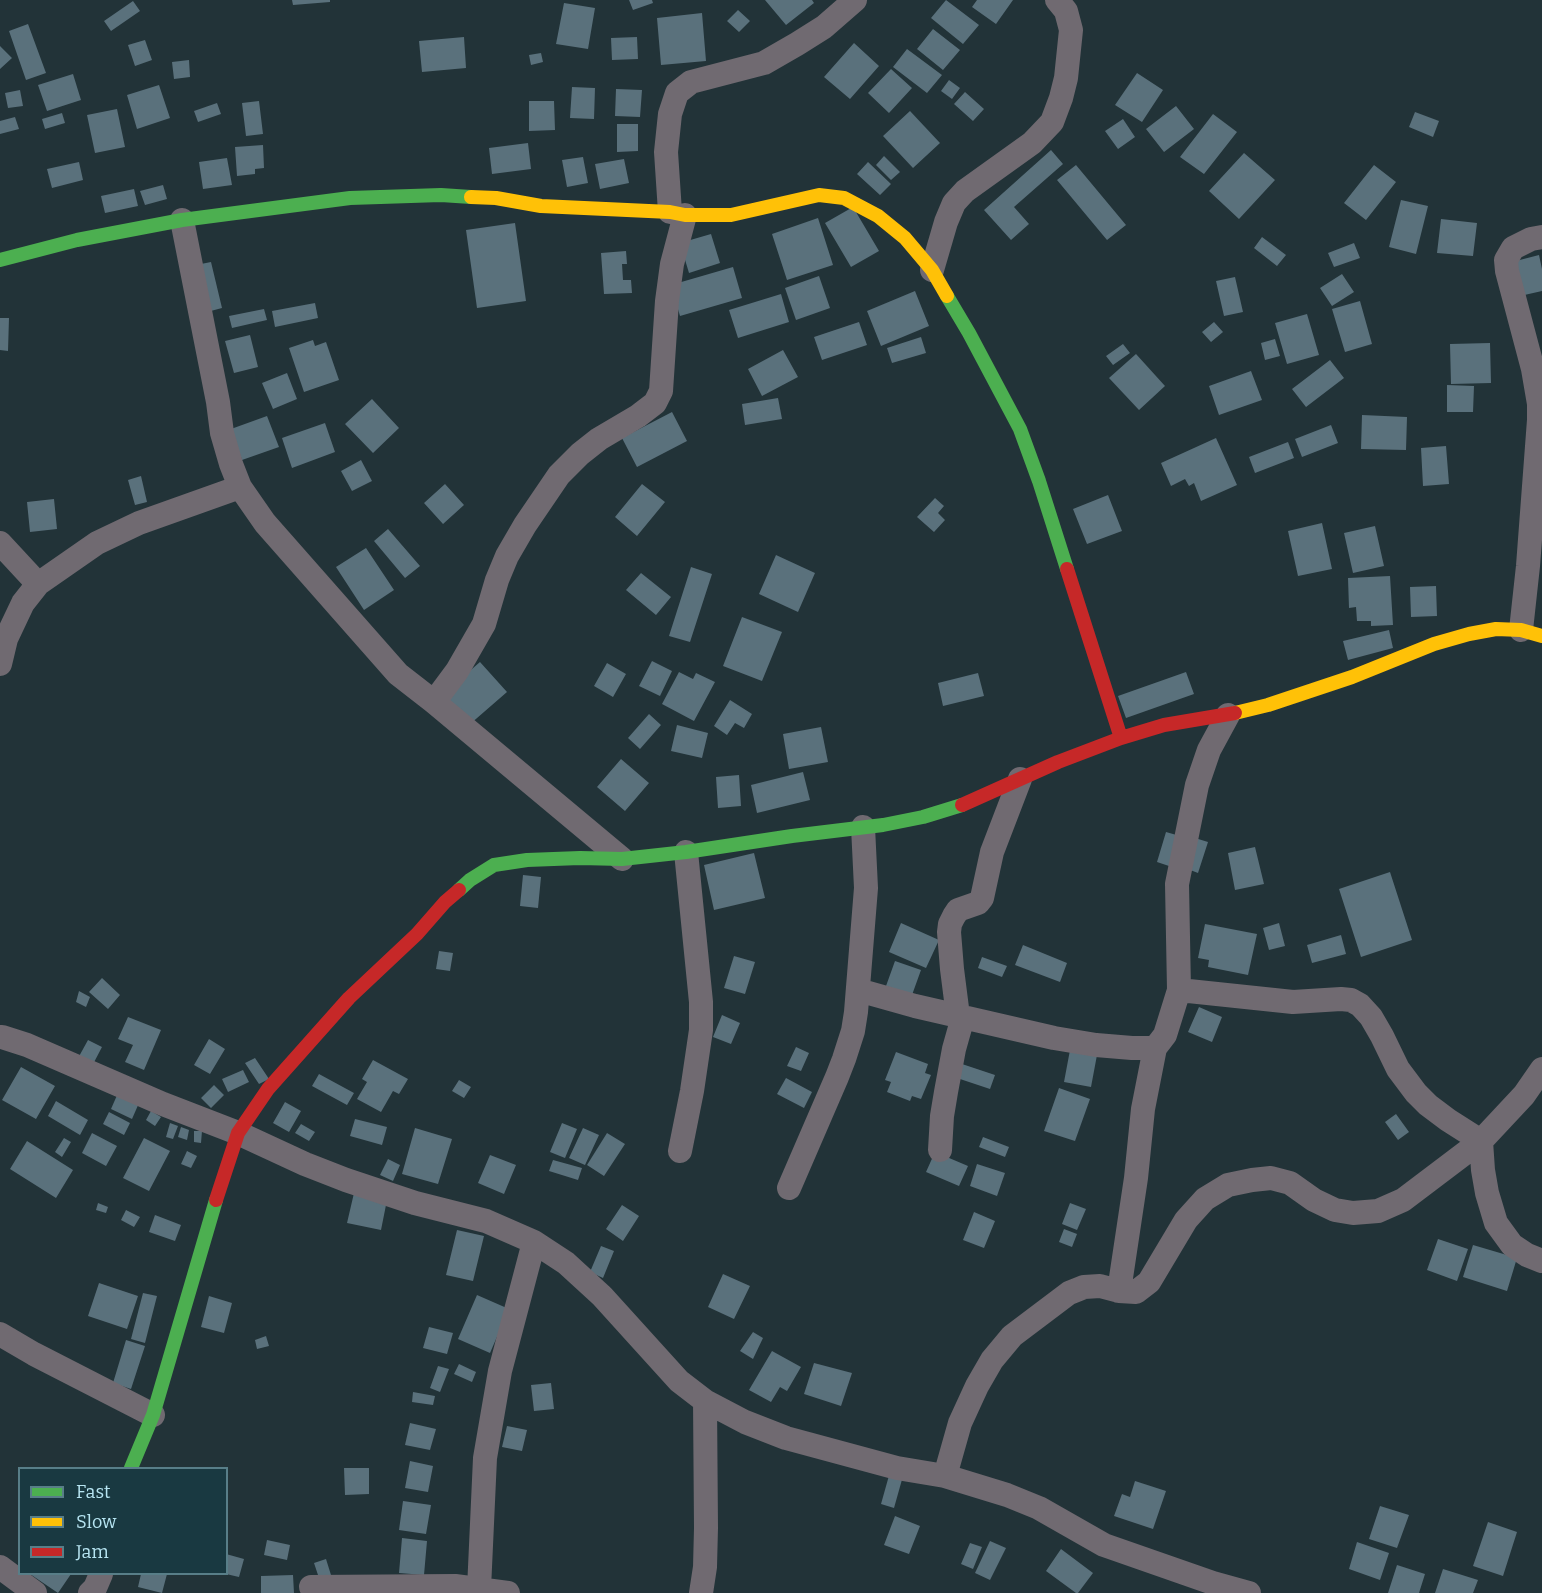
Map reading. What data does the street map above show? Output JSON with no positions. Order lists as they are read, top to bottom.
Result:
{
  "legend": ["Fast", "Slow", "Jam"]
}
